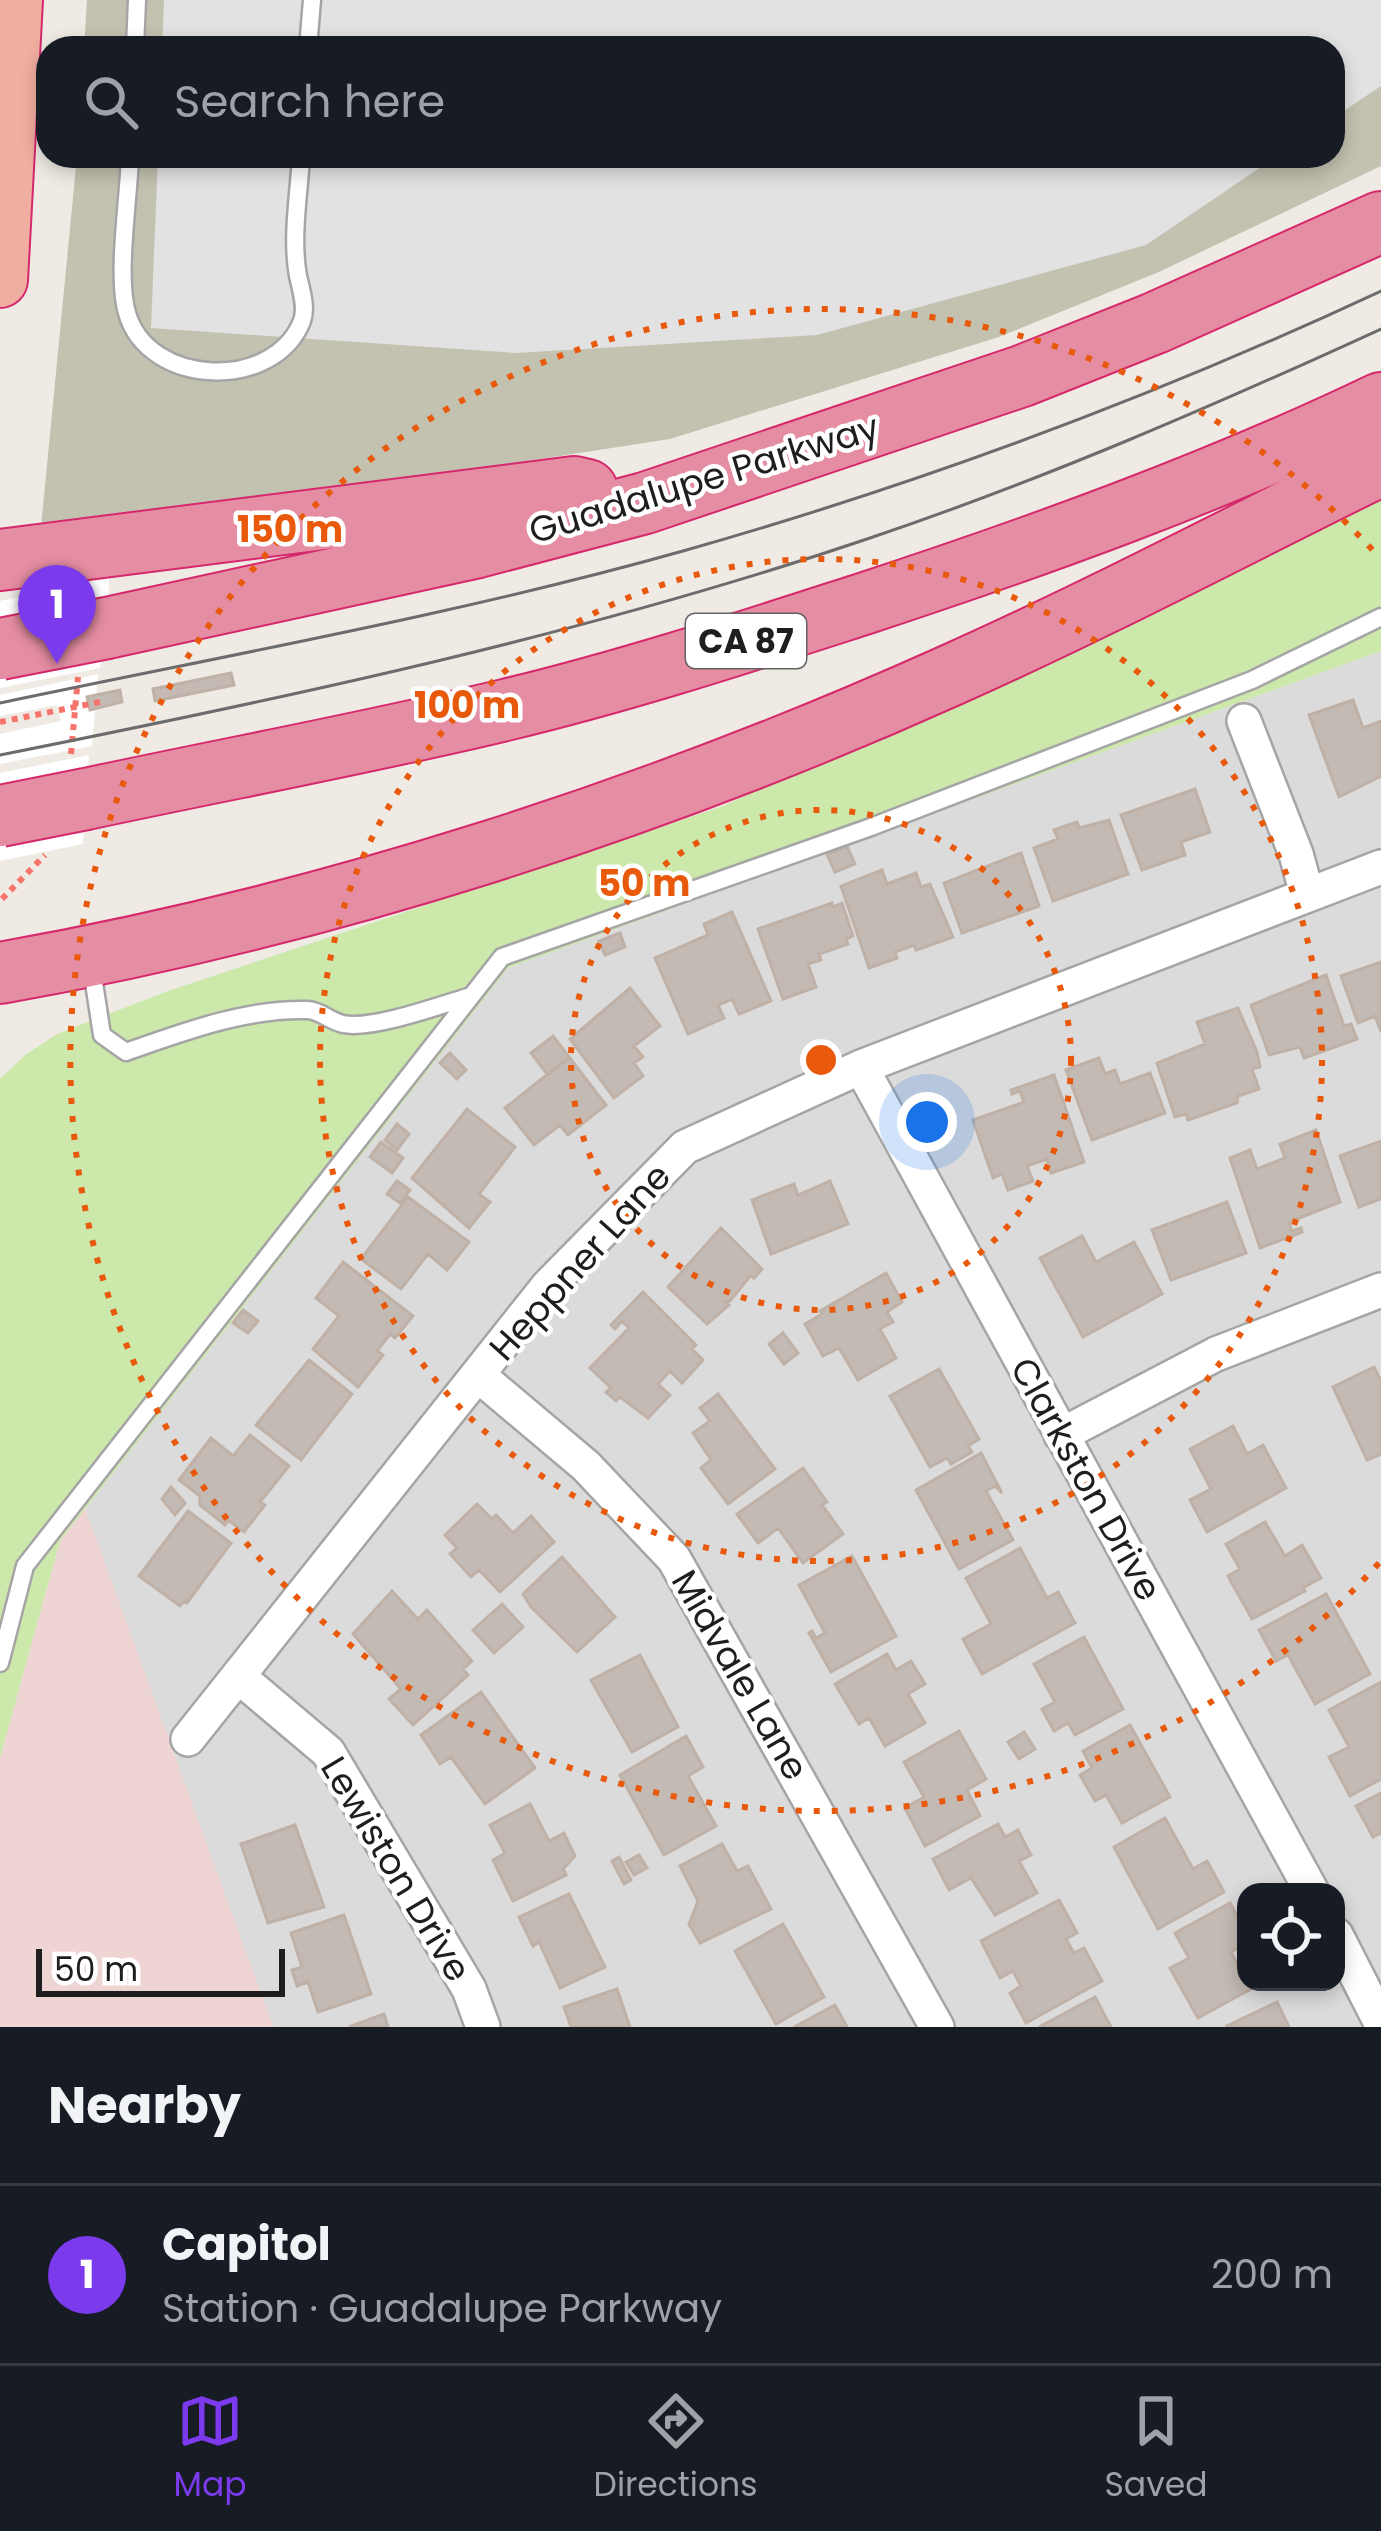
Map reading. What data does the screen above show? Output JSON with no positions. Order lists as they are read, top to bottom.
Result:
{
  "streets": {
    "highway": ["Guadalupe Parkway", "CA 87"],
    "street": [
      "Heppner Lane",
      "Clarkston Drive",
      "Midvale Lane",
      "Lewiston Drive"
    ]
  },
  "crossings": [
    ["Heppner Lane", "Clarkston Drive"],
    ["Heppner Lane", "Midvale Lane"],
    ["Heppner Lane", "Lewiston Drive"]
  ],
  "scale_bar": "50 m",
  "page": {
    "search": "Search here",
    "pins": "1",
    "scale": "50 m",
    "heading": "Nearby",
    "list": [
      {
        "mark": "1",
        "name": "Capitol",
        "note": "Station · Guadalupe Parkway",
        "value": "200 m"
      }
    ],
    "nav": ["Map", "Directions", "Saved"]
  },
  "rings": ["150 m", "100 m", "50 m"]
}
